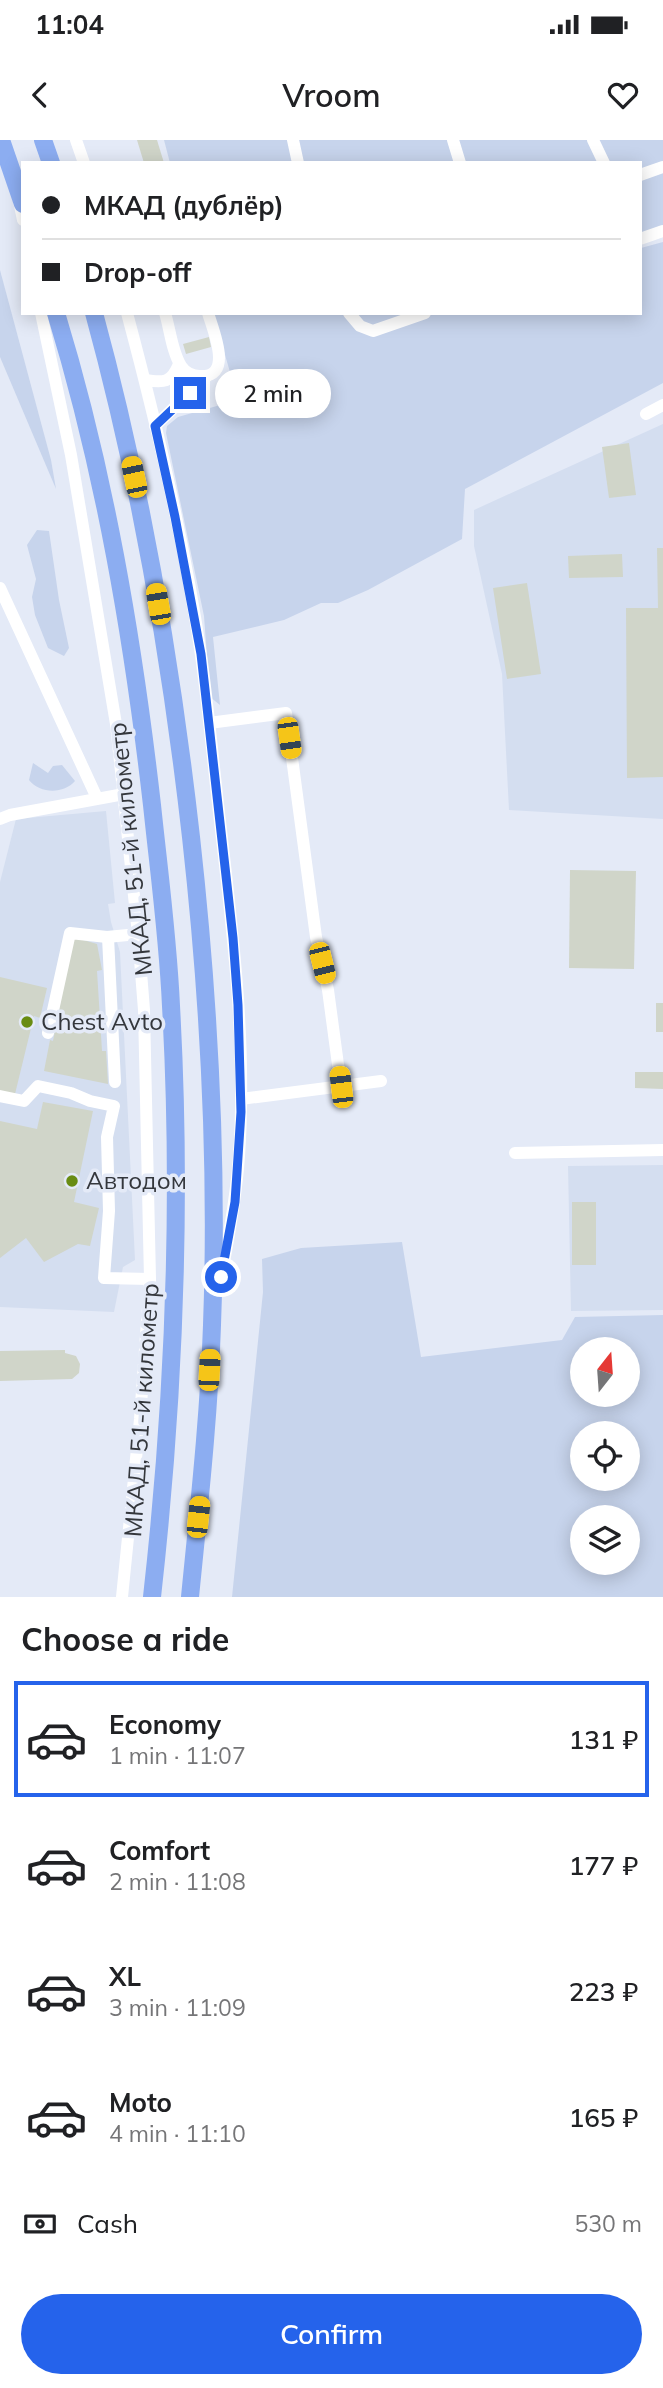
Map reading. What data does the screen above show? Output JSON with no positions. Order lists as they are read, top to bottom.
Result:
{
  "streets": {
    "highway": ["МКАД, 51-й километр"]
  },
  "places": ["Chest Avto", "Автодом"],
  "north": "top",
  "page": {
    "status": "11:04",
    "header": "Vroom",
    "banner": ["МКАД (дублёр)", "Drop-off"],
    "bubble": "2 min",
    "heading": "Choose a ride",
    "list": [
      {
        "name": "Economy",
        "note": "1 min · 11:07",
        "value": "131 ₽"
      },
      {
        "name": "Comfort",
        "note": "2 min · 11:08",
        "value": "177 ₽"
      },
      {
        "name": "XL",
        "note": "3 min · 11:09",
        "value": "223 ₽"
      },
      {
        "name": "Moto",
        "note": "4 min · 11:10",
        "value": "165 ₽"
      }
    ],
    "pay": ["Cash", "530 m"],
    "buttons": "Confirm"
  }
}
